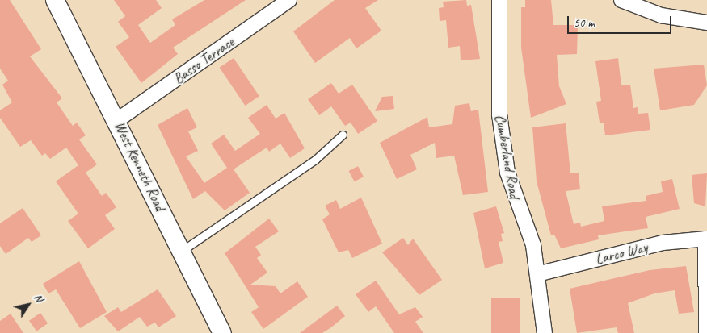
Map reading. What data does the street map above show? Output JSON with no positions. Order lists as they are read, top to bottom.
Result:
{
  "streets": {
    "street": [
      "Basso Terrace",
      "Cumberland Road",
      "West Kenneth Road",
      "Larco Way"
    ]
  },
  "crossings": [
    ["Basso Terrace", "West Kenneth Road"],
    ["Cumberland Road", "Larco Way"]
  ],
  "scale_bar": "50 m",
  "north": "top right"
}
